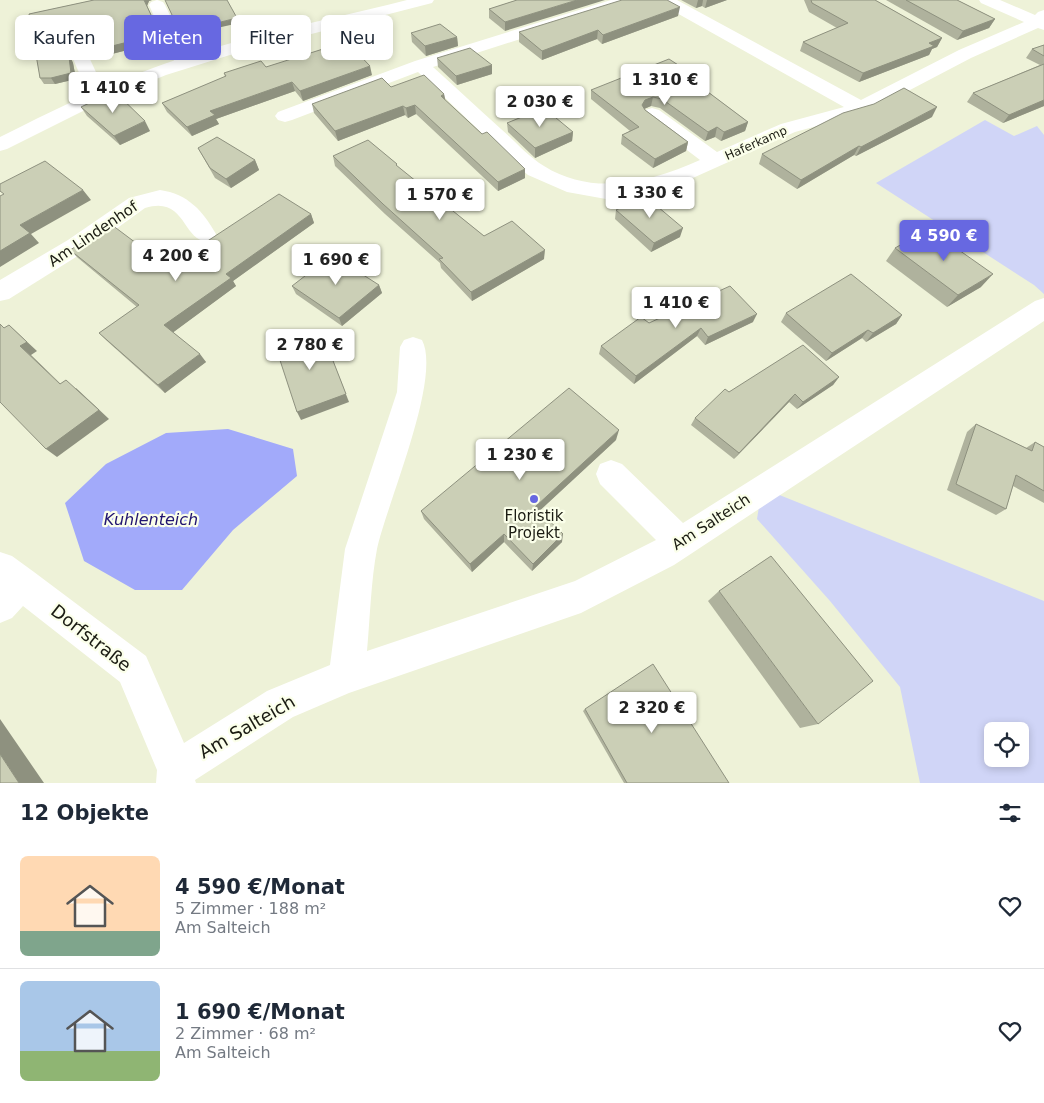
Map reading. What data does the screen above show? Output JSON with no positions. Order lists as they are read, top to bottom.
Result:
{
  "streets": {
    "street": [
      "Haferkamp",
      "Am Lindenhof",
      "Am Salteich",
      "Dorfstraße"
    ]
  },
  "crossings": [
    ["Am Salteich", "Dorfstraße"]
  ],
  "water": ["Kuhlenteich"],
  "places": ["Floristik Projekt"],
  "page": {
    "chip": [
      "Kaufen",
      "Mieten",
      "Filter",
      "Neu"
    ],
    "price": [
      "1 310 €",
      "1 410 €",
      "2 030 €",
      "1 330 €",
      "1 570 €",
      "4 590 €",
      "4 200 €",
      "1 690 €",
      "1 410 €",
      "2 780 €",
      "1 230 €",
      "2 320 €"
    ],
    "heading": "12 Objekte",
    "list": [
      {
        "name": "4 590 €/Monat",
        "note": "5 Zimmer · 188 m² · Am Salteich"
      },
      {
        "name": "1 690 €/Monat",
        "note": "2 Zimmer · 68 m² · Am Salteich"
      }
    ]
  }
}
